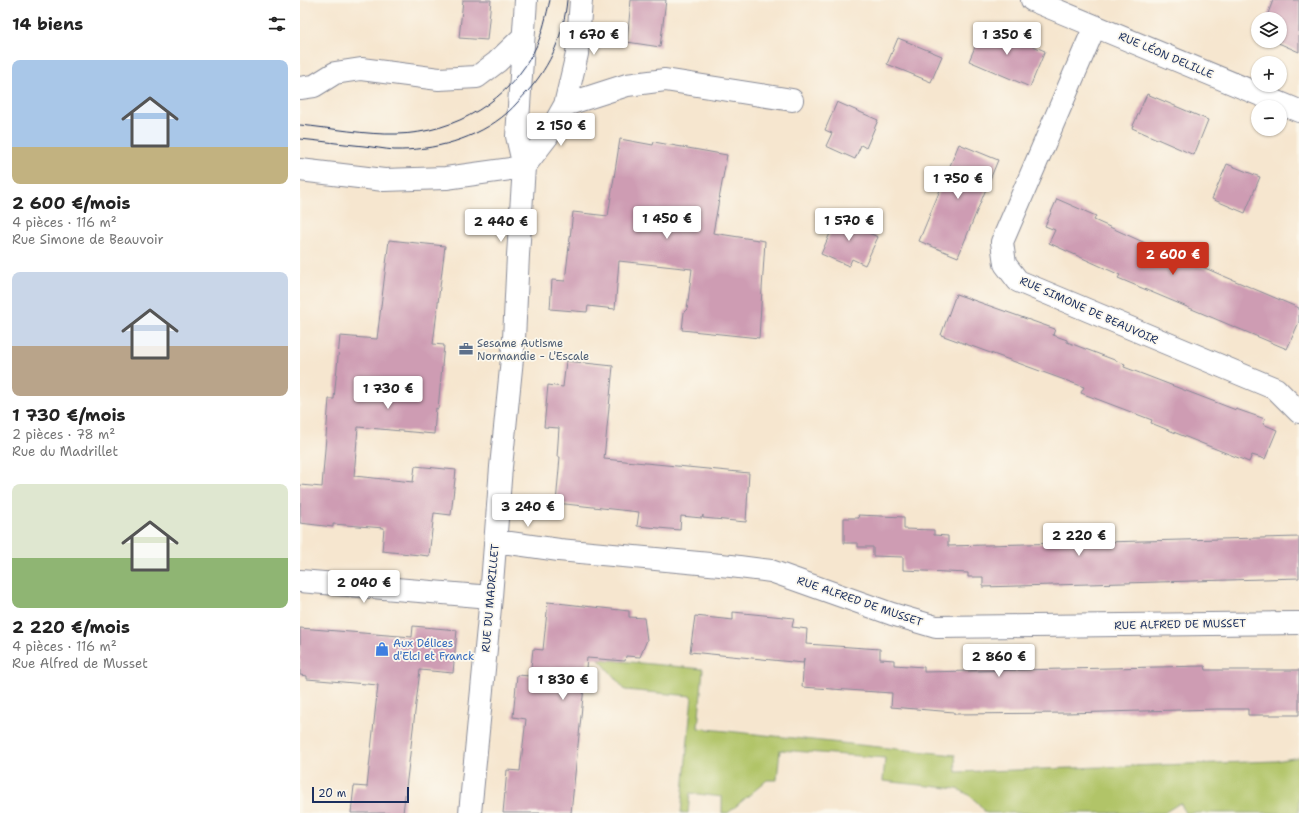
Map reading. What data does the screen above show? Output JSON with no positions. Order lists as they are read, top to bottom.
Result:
{
  "streets": {
    "street": [
      "RUE LÉON DELILLE",
      "RUE SIMONE DE BEAUVOIR",
      "RUE DU MADRILLET",
      "RUE ALFRED DE MUSSET"
    ]
  },
  "crossings": [
    ["RUE LÉON DELILLE", "RUE SIMONE DE BEAUVOIR"],
    ["RUE DU MADRILLET", "RUE ALFRED DE MUSSET"]
  ],
  "places": {
    "office": ["Sesame Autisme Normandie - L'Escale"],
    "shop": ["Aux Délices d'Elci et Franck"]
  },
  "scale_bar": "20 m",
  "page": {
    "heading": "14 biens",
    "map_buttons": ["+", "−"],
    "price": [
      "1 670 €",
      "1 350 €",
      "2 150 €",
      "1 750 €",
      "1 450 €",
      "1 570 €",
      "2 440 €",
      "2 600 €",
      "1 730 €",
      "3 240 €",
      "2 220 €",
      "2 040 €",
      "2 860 €",
      "1 830 €"
    ],
    "list": [
      {
        "name": "2 600 €/mois",
        "note": "4 pièces · 116 m² · Rue Simone de Beauvoir"
      },
      {
        "name": "1 730 €/mois",
        "note": "2 pièces · 78 m² · Rue du Madrillet"
      },
      {
        "name": "2 220 €/mois",
        "note": "4 pièces · 116 m² · Rue Alfred de Musset"
      }
    ],
    "scale": "20 m"
  }
}
